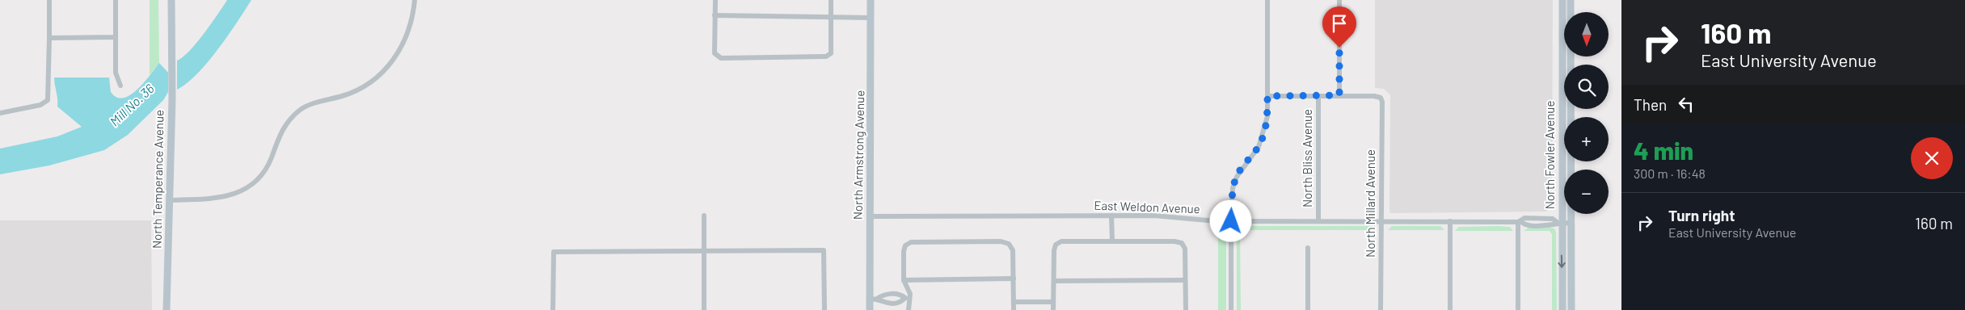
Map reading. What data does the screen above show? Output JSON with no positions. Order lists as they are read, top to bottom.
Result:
{
  "streets": {
    "main road": ["North Armstrong Avenue", "North Fowler Avenue", "North Temperance Avenue"],
    "street": ["North Bliss Avenue", "North Millard Avenue", "East Weldon Avenue"]
  },
  "crossings": [
    ["North Armstrong Avenue", "East Weldon Avenue"],
    ["North Fowler Avenue", "East Weldon Avenue"],
    ["North Bliss Avenue", "East Weldon Avenue"],
    ["North Millard Avenue", "East Weldon Avenue"]
  ],
  "water": ["Mill No. 36"],
  "north": "bottom",
  "page": {
    "turn": ["160 m", "East University Avenue"],
    "map_buttons": ["+", "−"],
    "then": "Then",
    "heading": ["4 min", "300 m · 16:48"],
    "list": [
      {
        "name": "Turn right",
        "note": "East University Avenue",
        "value": "160 m"
      }
    ]
  }
}
